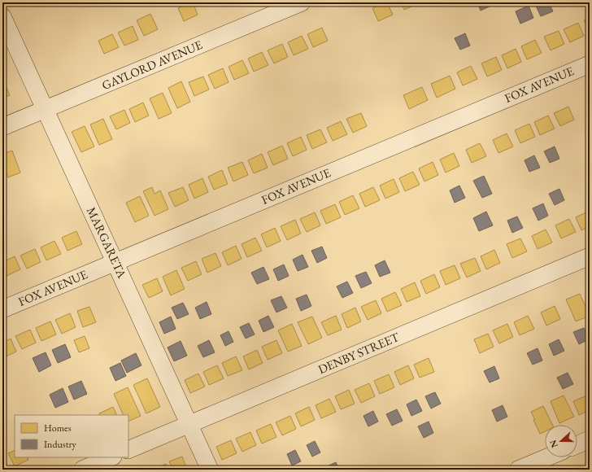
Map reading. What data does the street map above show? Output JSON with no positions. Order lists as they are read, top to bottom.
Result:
{
  "streets": {
    "street": [
      "GAYLORD AVENUE",
      "FOX AVENUE",
      "MARGARETA",
      "DENBY STREET"
    ]
  },
  "crossings": [
    ["GAYLORD AVENUE", "MARGARETA"],
    ["FOX AVENUE", "MARGARETA"],
    ["MARGARETA", "DENBY STREET"]
  ],
  "legend": ["Homes", "Industry"],
  "north": "left"
}
